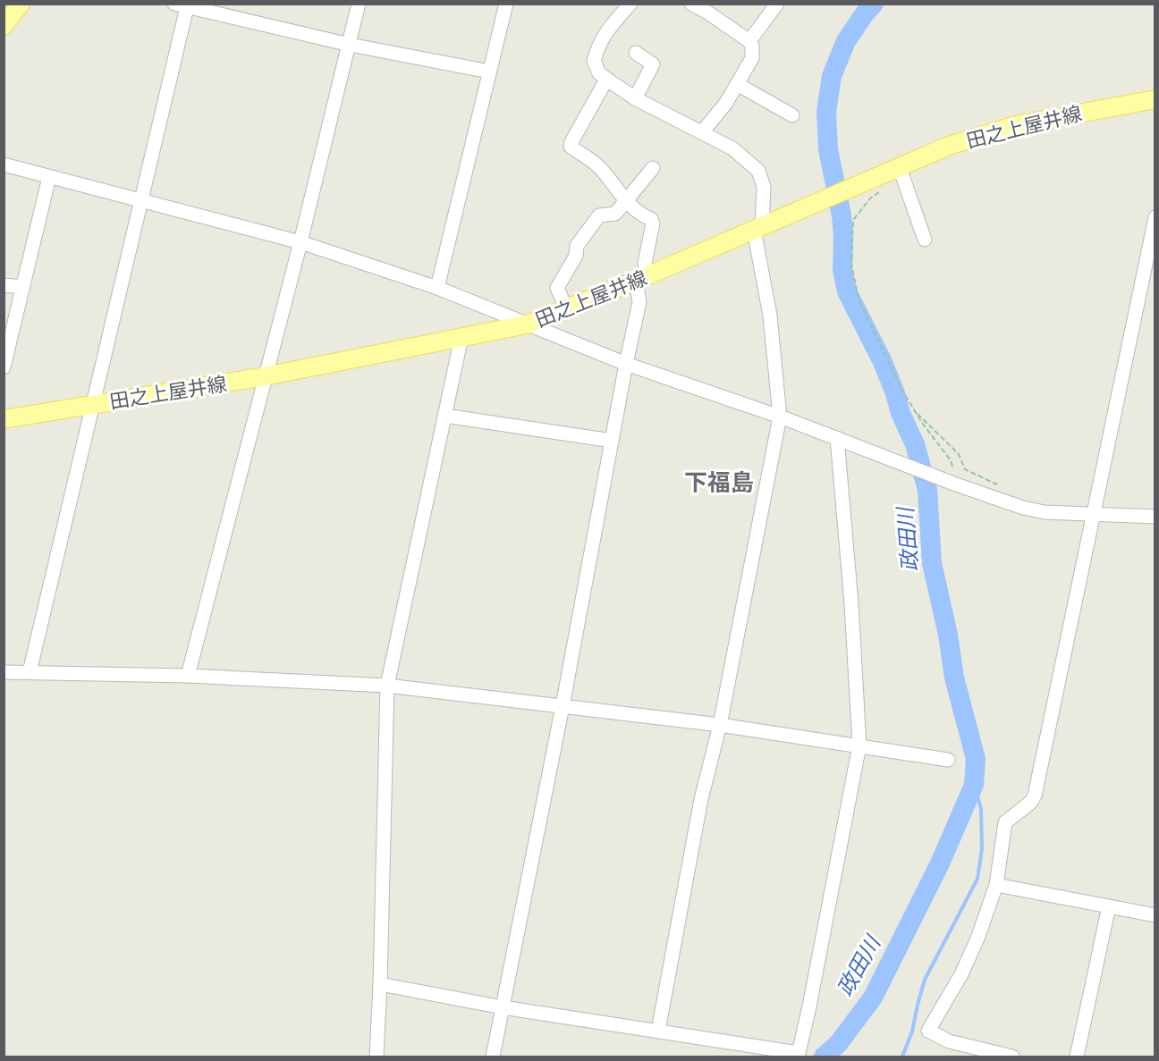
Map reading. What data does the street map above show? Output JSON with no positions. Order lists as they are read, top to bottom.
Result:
{
  "streets": {
    "main road": ["田之上屋井線"]
  },
  "districts": ["下福島"],
  "water": ["政田川"]
}
